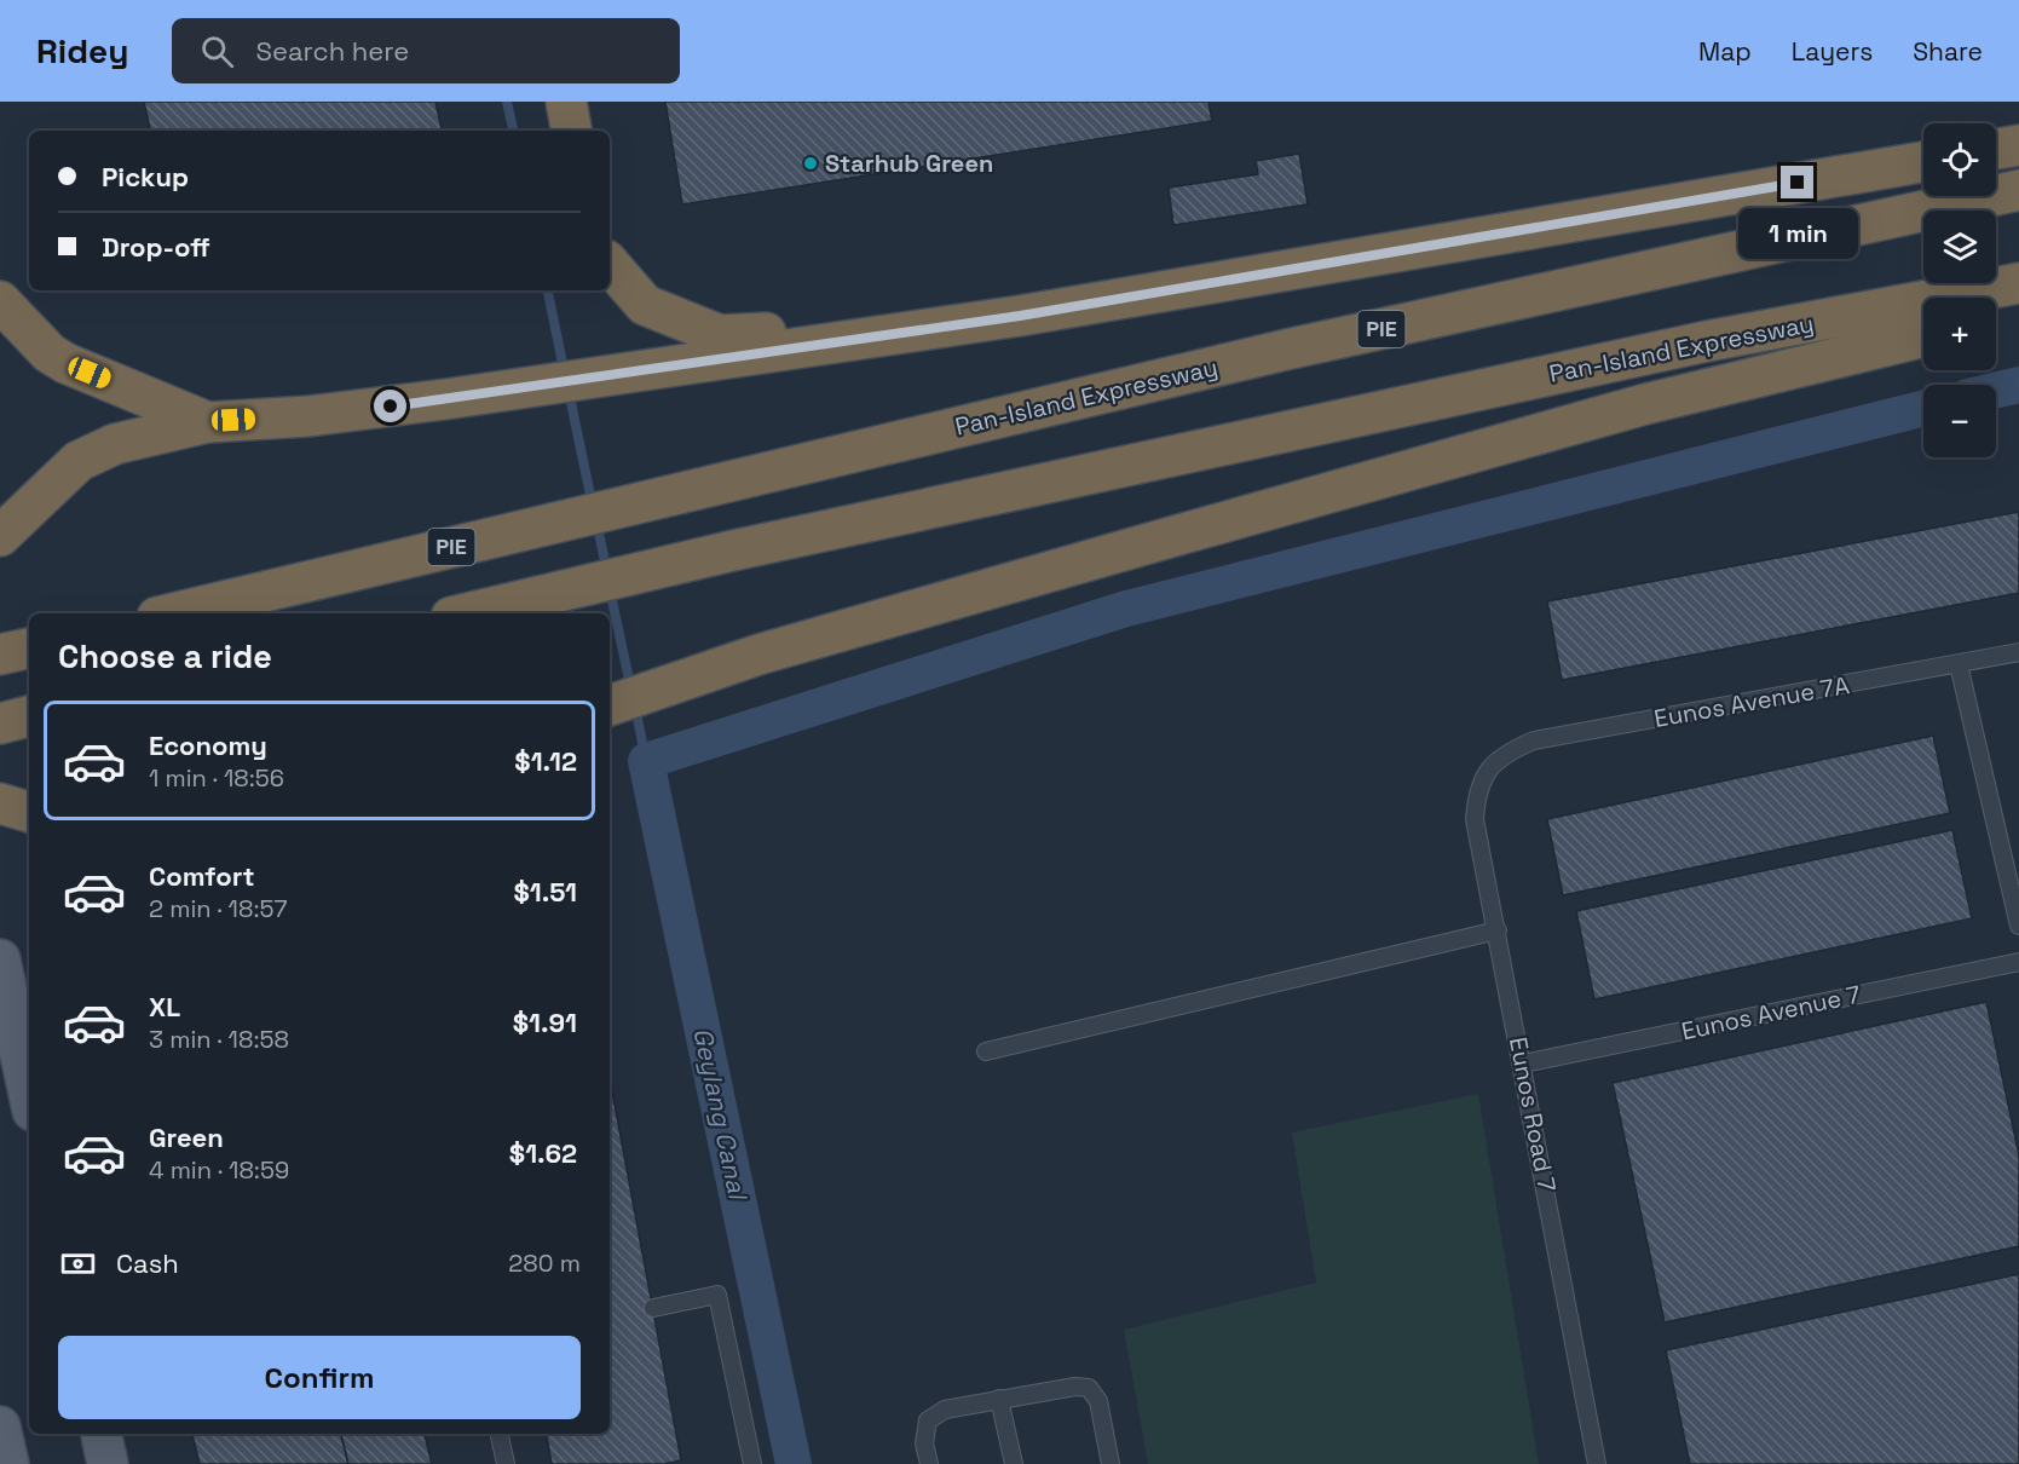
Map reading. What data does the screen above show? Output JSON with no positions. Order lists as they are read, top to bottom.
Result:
{
  "streets": {
    "highway": ["PIE", "Pan-Island Expressway"],
    "lane": ["Eunos Avenue 7A", "Eunos Avenue 7", "Eunos Road 7"]
  },
  "crossings": [
    ["Eunos Avenue 7A", "Eunos Road 7"],
    ["Eunos Avenue 7", "Eunos Road 7"]
  ],
  "water": ["Geylang Canal"],
  "places": ["Starhub Green"],
  "page": {
    "header": "Ridey",
    "search": "Search here",
    "nav": ["Map", "Layers", "Share"],
    "map_buttons": ["+", "−"],
    "banner": ["Pickup", "Drop-off"],
    "bubble": "1 min",
    "heading": "Choose a ride",
    "list": [
      {
        "name": "Economy",
        "note": "1 min · 18:56",
        "value": "$1.12"
      },
      {
        "name": "Comfort",
        "note": "2 min · 18:57",
        "value": "$1.51"
      },
      {
        "name": "XL",
        "note": "3 min · 18:58",
        "value": "$1.91"
      },
      {
        "name": "Green",
        "note": "4 min · 18:59",
        "value": "$1.62"
      }
    ],
    "pay": ["Cash", "280 m"],
    "buttons": "Confirm"
  }
}
